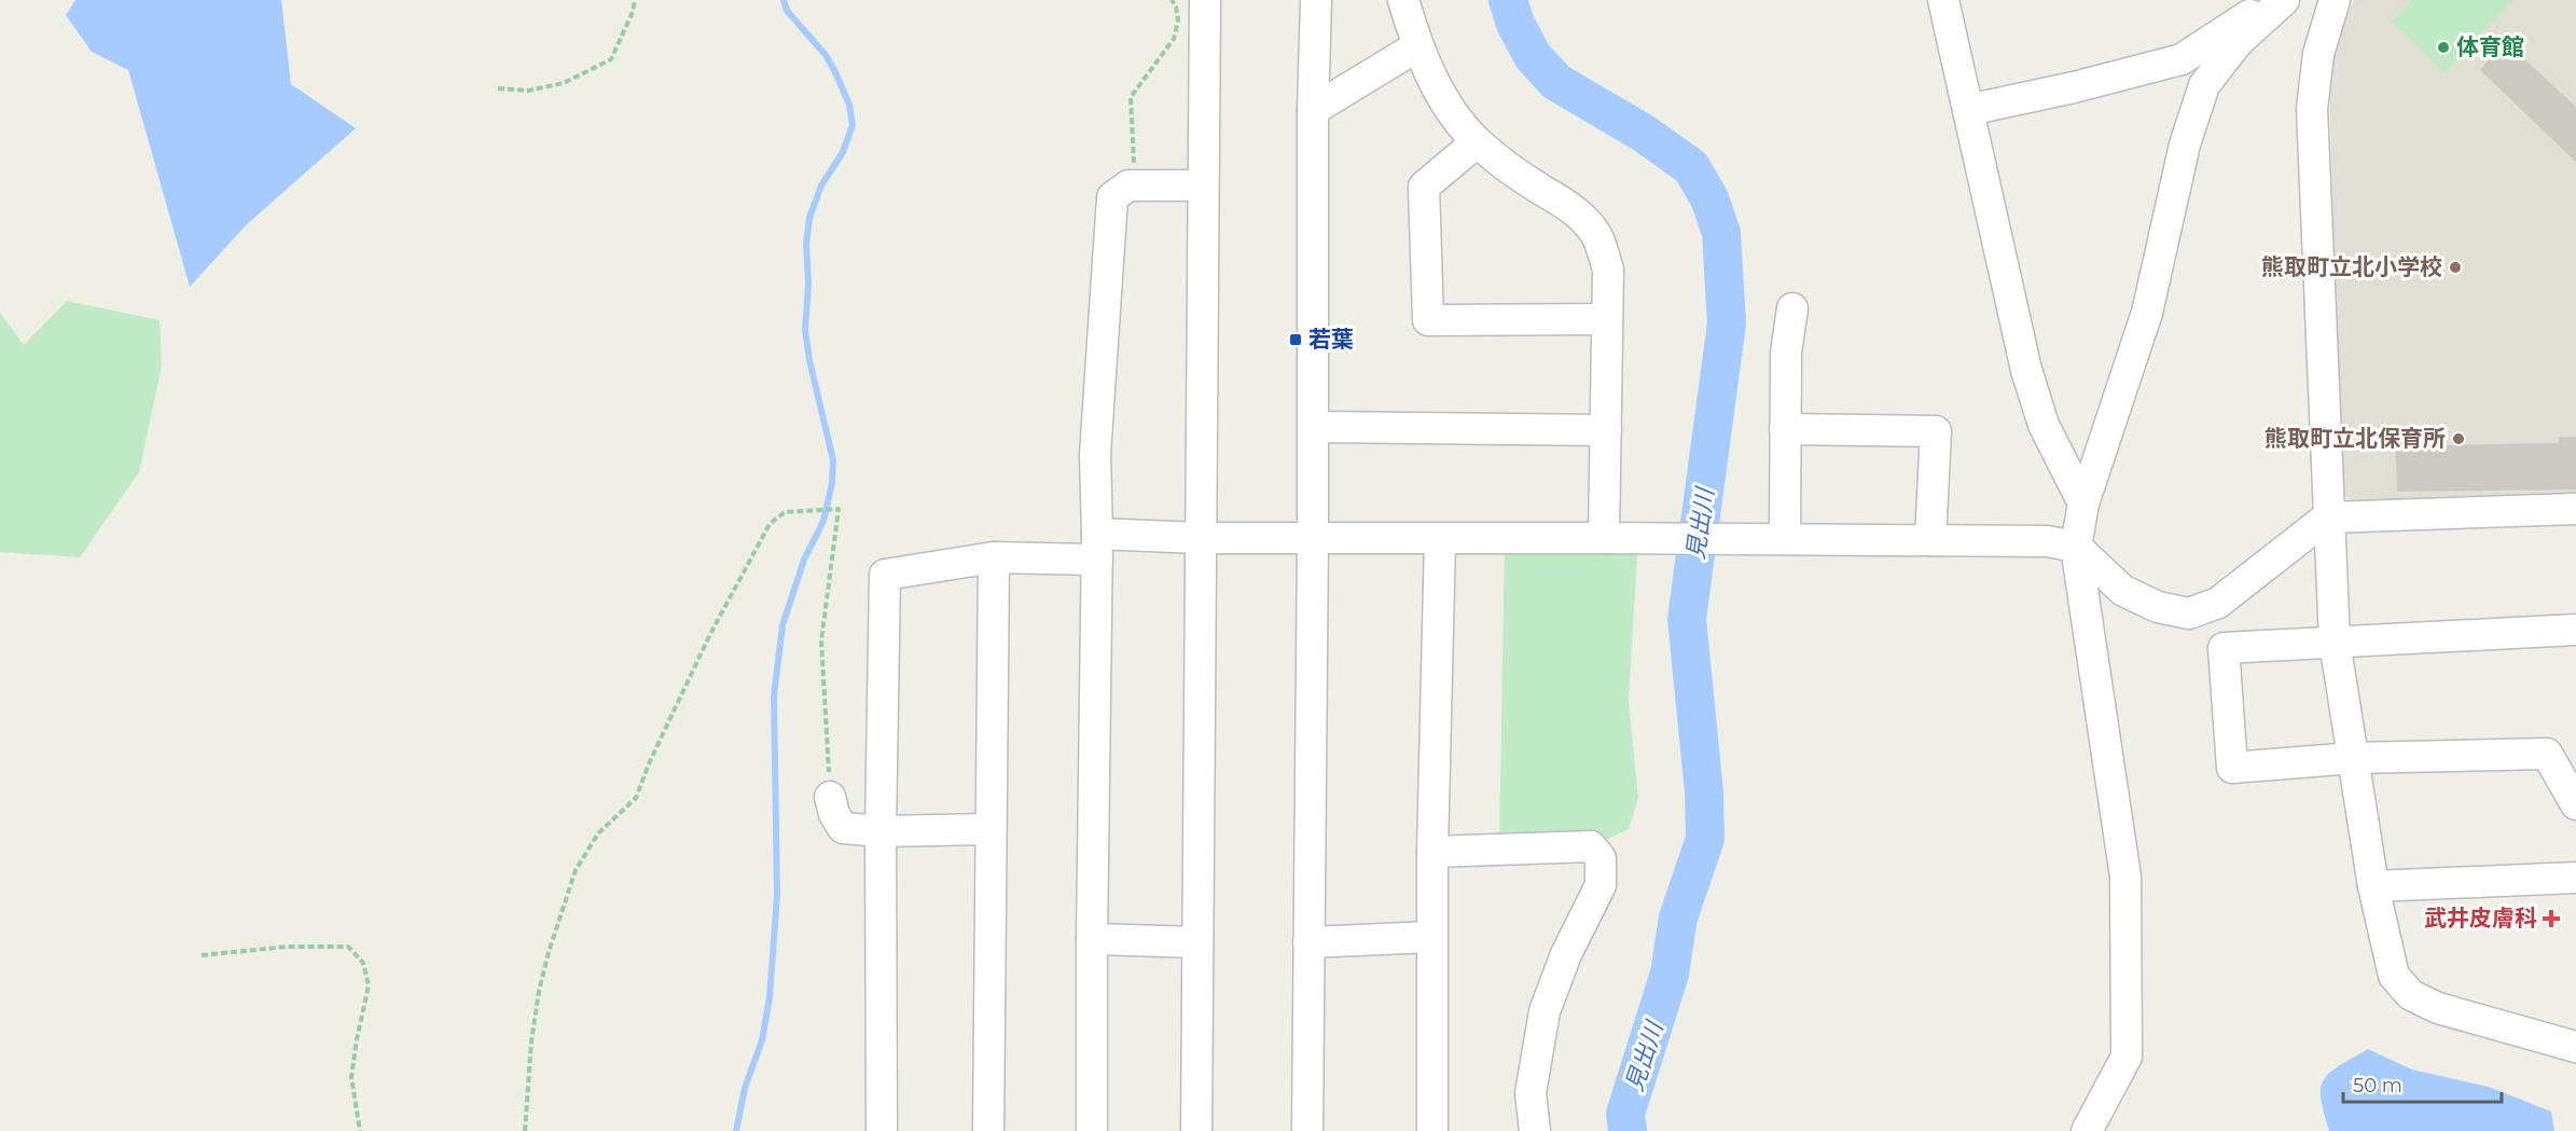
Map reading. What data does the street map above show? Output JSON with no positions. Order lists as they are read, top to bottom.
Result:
{
  "water": ["見出川"],
  "places": {
    "other": ["体育館", "熊取町立北小学校", "熊取町立北保育所"],
    "transit": ["若葉"],
    "health": ["武井皮膚科"]
  },
  "scale_bar": "50 m"
}
